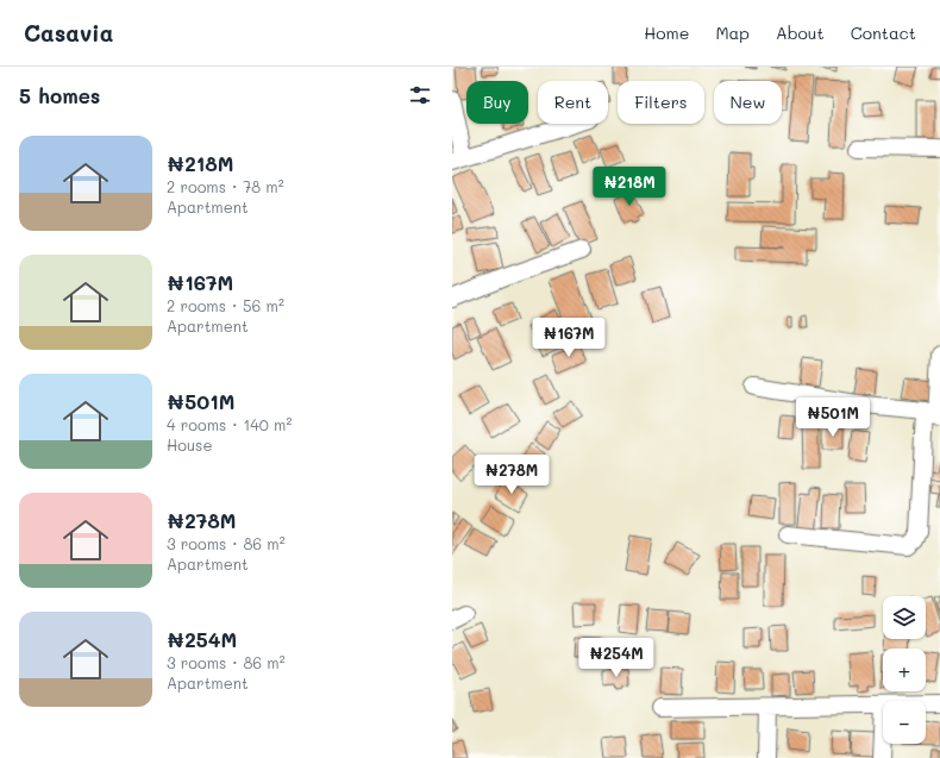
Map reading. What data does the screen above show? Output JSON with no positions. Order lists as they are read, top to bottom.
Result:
{
  "page": {
    "header": "Casavia",
    "nav": [
      "Home",
      "Map",
      "About",
      "Contact"
    ],
    "heading": "5 homes",
    "chip": [
      "Buy",
      "Rent",
      "Filters",
      "New"
    ],
    "list": [
      {
        "name": "₦218M",
        "note": "2 rooms · 78 m² · Apartment"
      },
      {
        "name": "₦167M",
        "note": "2 rooms · 56 m² · Apartment"
      },
      {
        "name": "₦501M",
        "note": "4 rooms · 140 m² · House"
      },
      {
        "name": "₦278M",
        "note": "3 rooms · 86 m² · Apartment"
      },
      {
        "name": "₦254M",
        "note": "3 rooms · 86 m² · Apartment"
      }
    ],
    "price": [
      "₦218M",
      "₦167M",
      "₦501M",
      "₦278M",
      "₦254M"
    ],
    "map_buttons": ["+", "−"]
  }
}
